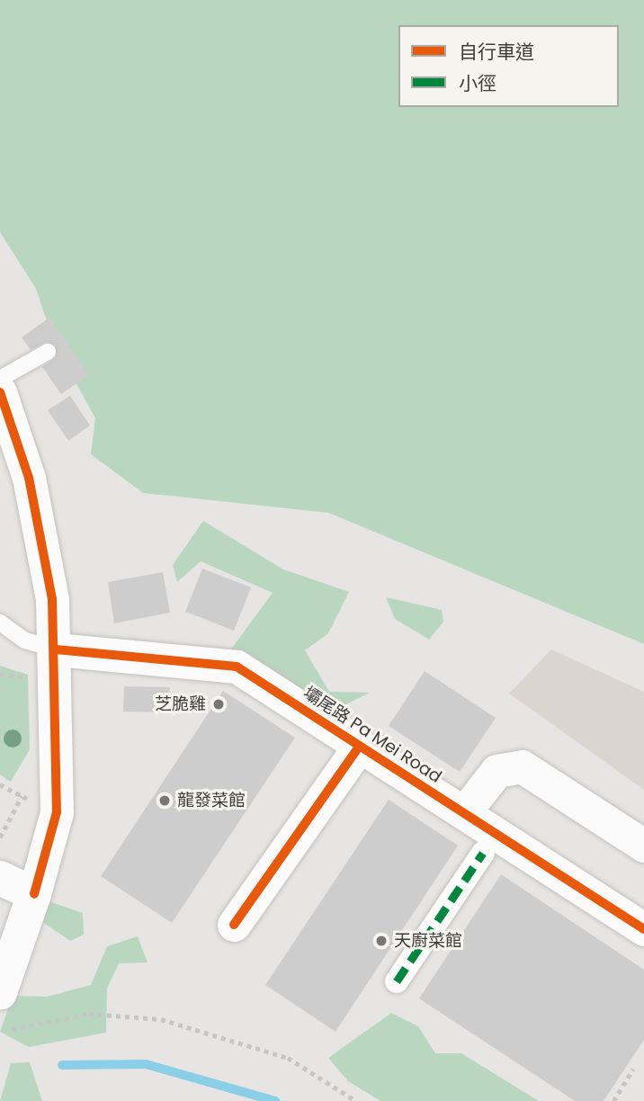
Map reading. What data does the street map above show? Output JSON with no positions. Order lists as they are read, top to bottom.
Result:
{
  "streets": {
    "street": ["壩尾路 Pa Mei Road"]
  },
  "places": ["芝脆雞", "龍發菜館", "天廚菜館"],
  "legend": ["自行車道", "小徑"]
}
